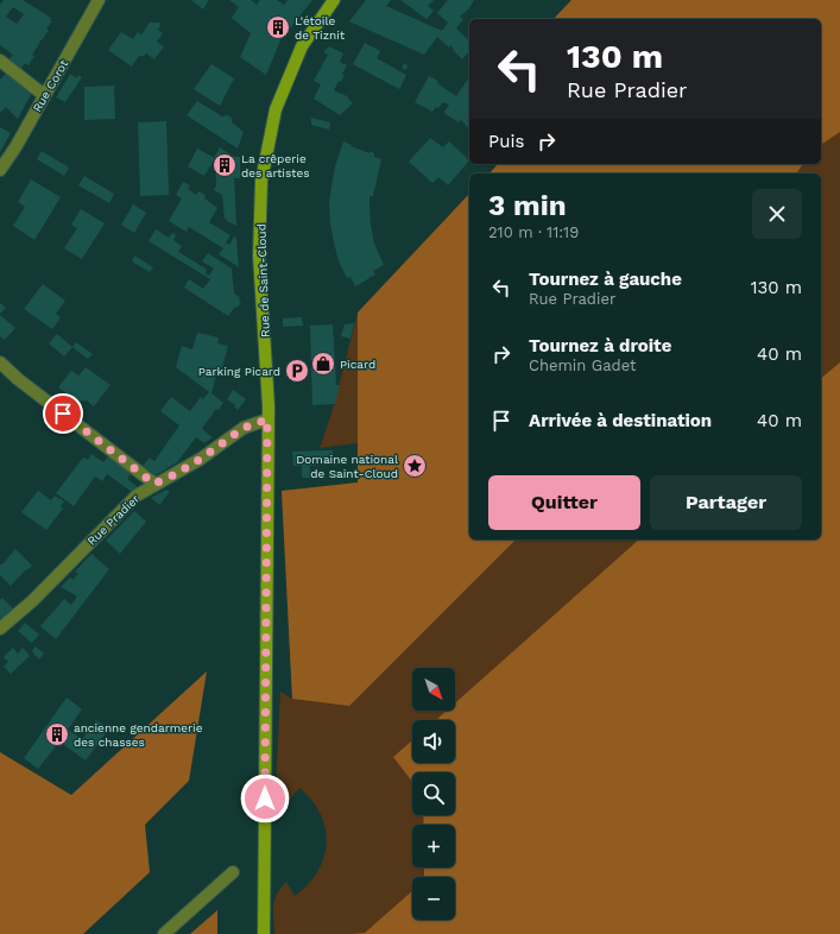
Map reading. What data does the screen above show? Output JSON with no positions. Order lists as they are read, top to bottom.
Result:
{
  "streets": {
    "main road": ["Rue de Saint-Cloud"],
    "street": ["Rue Corot", "Rue Pradier"]
  },
  "crossings": [
    ["Rue de Saint-Cloud", "Rue Pradier"]
  ],
  "places": {
    "building": ["L'étoile de Tiznit", "La crêperie des artistes", "ancienne gendarmerie des chasses"],
    "shop": ["Picard"],
    "parking": ["Parking Picard"],
    "place": ["Domaine national de Saint-Cloud"]
  },
  "north": "bottom right",
  "page": {
    "turn": ["130 m", "Rue Pradier"],
    "then": "Puis",
    "heading": ["3 min", "210 m · 11:19"],
    "list": [
      {
        "name": "Tournez à gauche",
        "note": "Rue Pradier",
        "value": "130 m"
      },
      {
        "name": "Tournez à droite",
        "note": "Chemin Gadet",
        "value": "40 m"
      },
      {
        "name": "Arrivée à destination",
        "value": "40 m"
      }
    ],
    "buttons": ["Quitter", "Partager"],
    "map_buttons": ["+", "−"]
  }
}
